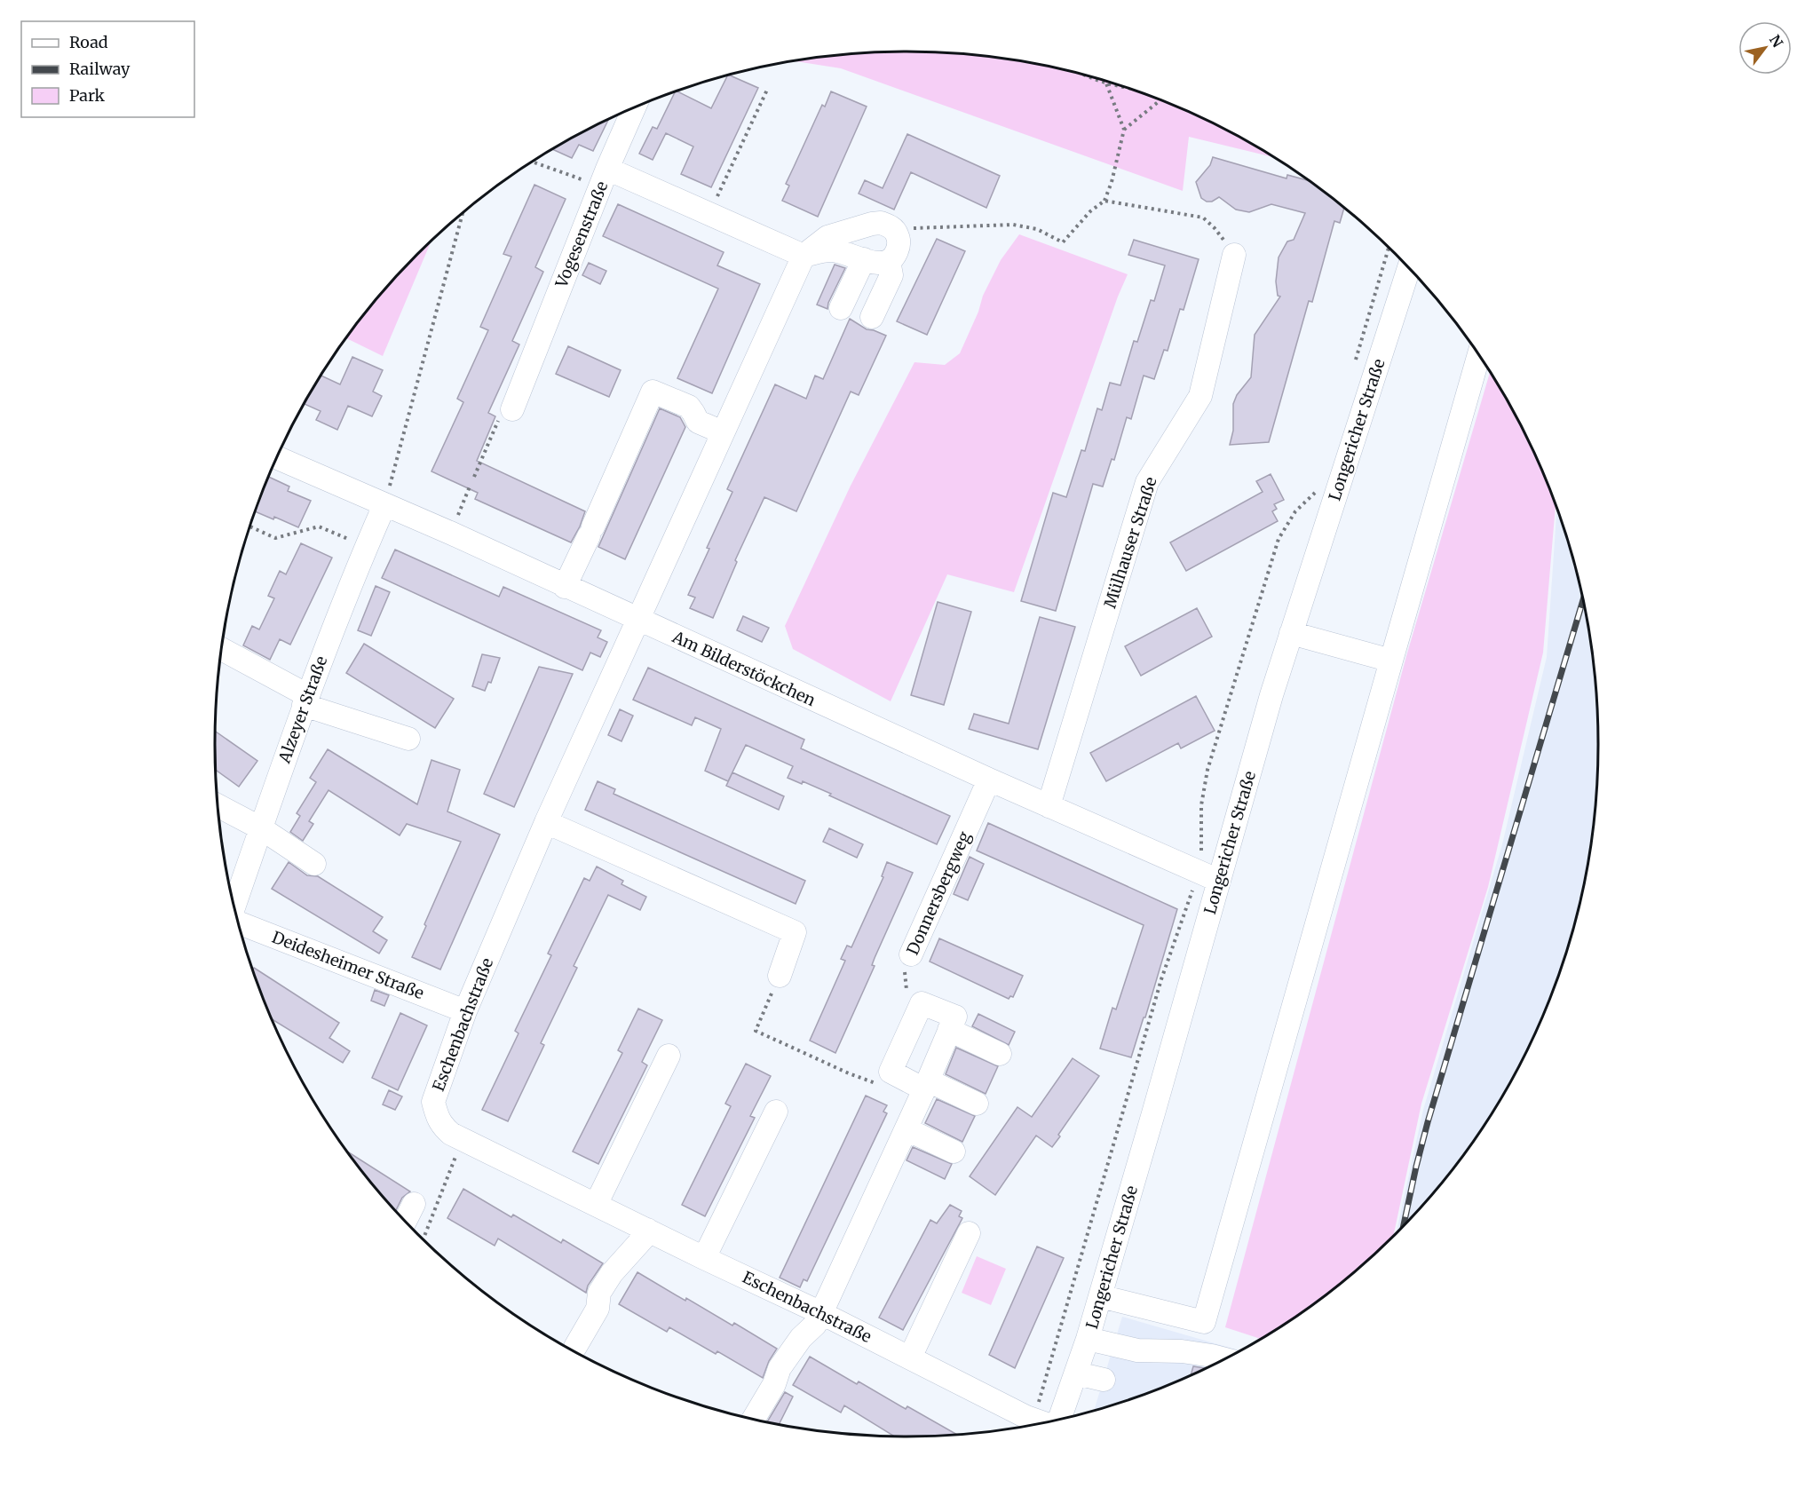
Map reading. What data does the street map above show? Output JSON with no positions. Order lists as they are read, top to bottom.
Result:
{
  "streets": {
    "street": [
      "Vogesenstraße",
      "Longericher Straße",
      "Mülhauser Straße",
      "Am Bilderstöckchen",
      "Alzeyer Straße",
      "Donnersbergweg",
      "Deidesheimer Straße",
      "Eschenbachstraße"
    ]
  },
  "crossings": [
    ["Longericher Straße", "Am Bilderstöckchen"],
    ["Mülhauser Straße", "Am Bilderstöckchen"],
    ["Am Bilderstöckchen", "Alzeyer Straße"],
    ["Am Bilderstöckchen", "Donnersbergweg"],
    ["Am Bilderstöckchen", "Eschenbachstraße"],
    ["Deidesheimer Straße", "Eschenbachstraße"]
  ],
  "legend": ["Road", "Railway", "Park"],
  "north": "top right"
}
